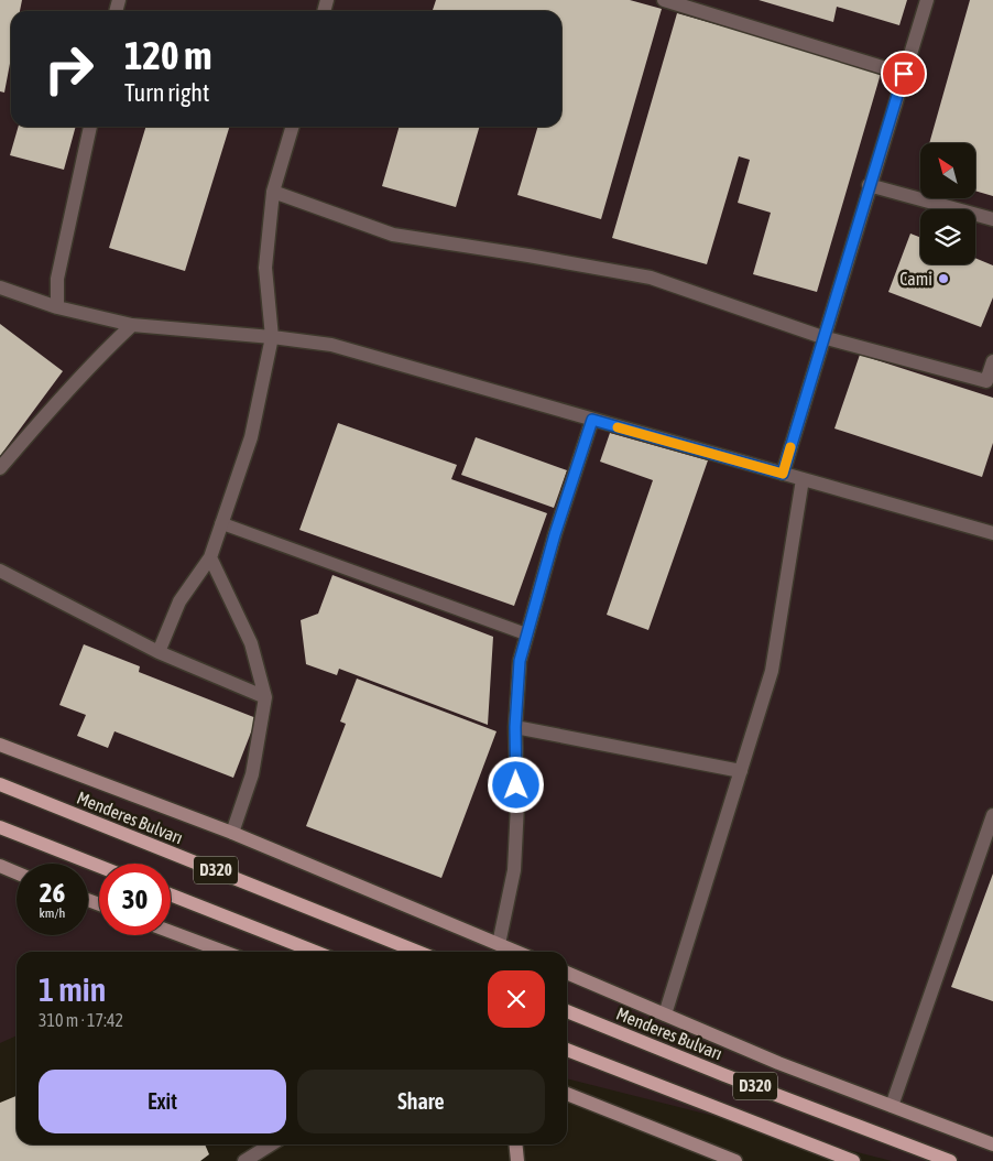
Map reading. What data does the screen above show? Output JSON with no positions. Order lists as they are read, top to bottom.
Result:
{
  "streets": {
    "main road": ["Menderes Bulvarı", "D320"]
  },
  "places": ["Cami"],
  "north": "top left",
  "page": {
    "turn": ["120 m", "Turn right"],
    "speed": "26 km/h",
    "limit": "30",
    "heading": ["1 min", "310 m · 17:42"],
    "buttons": ["Exit", "Share"]
  }
}
